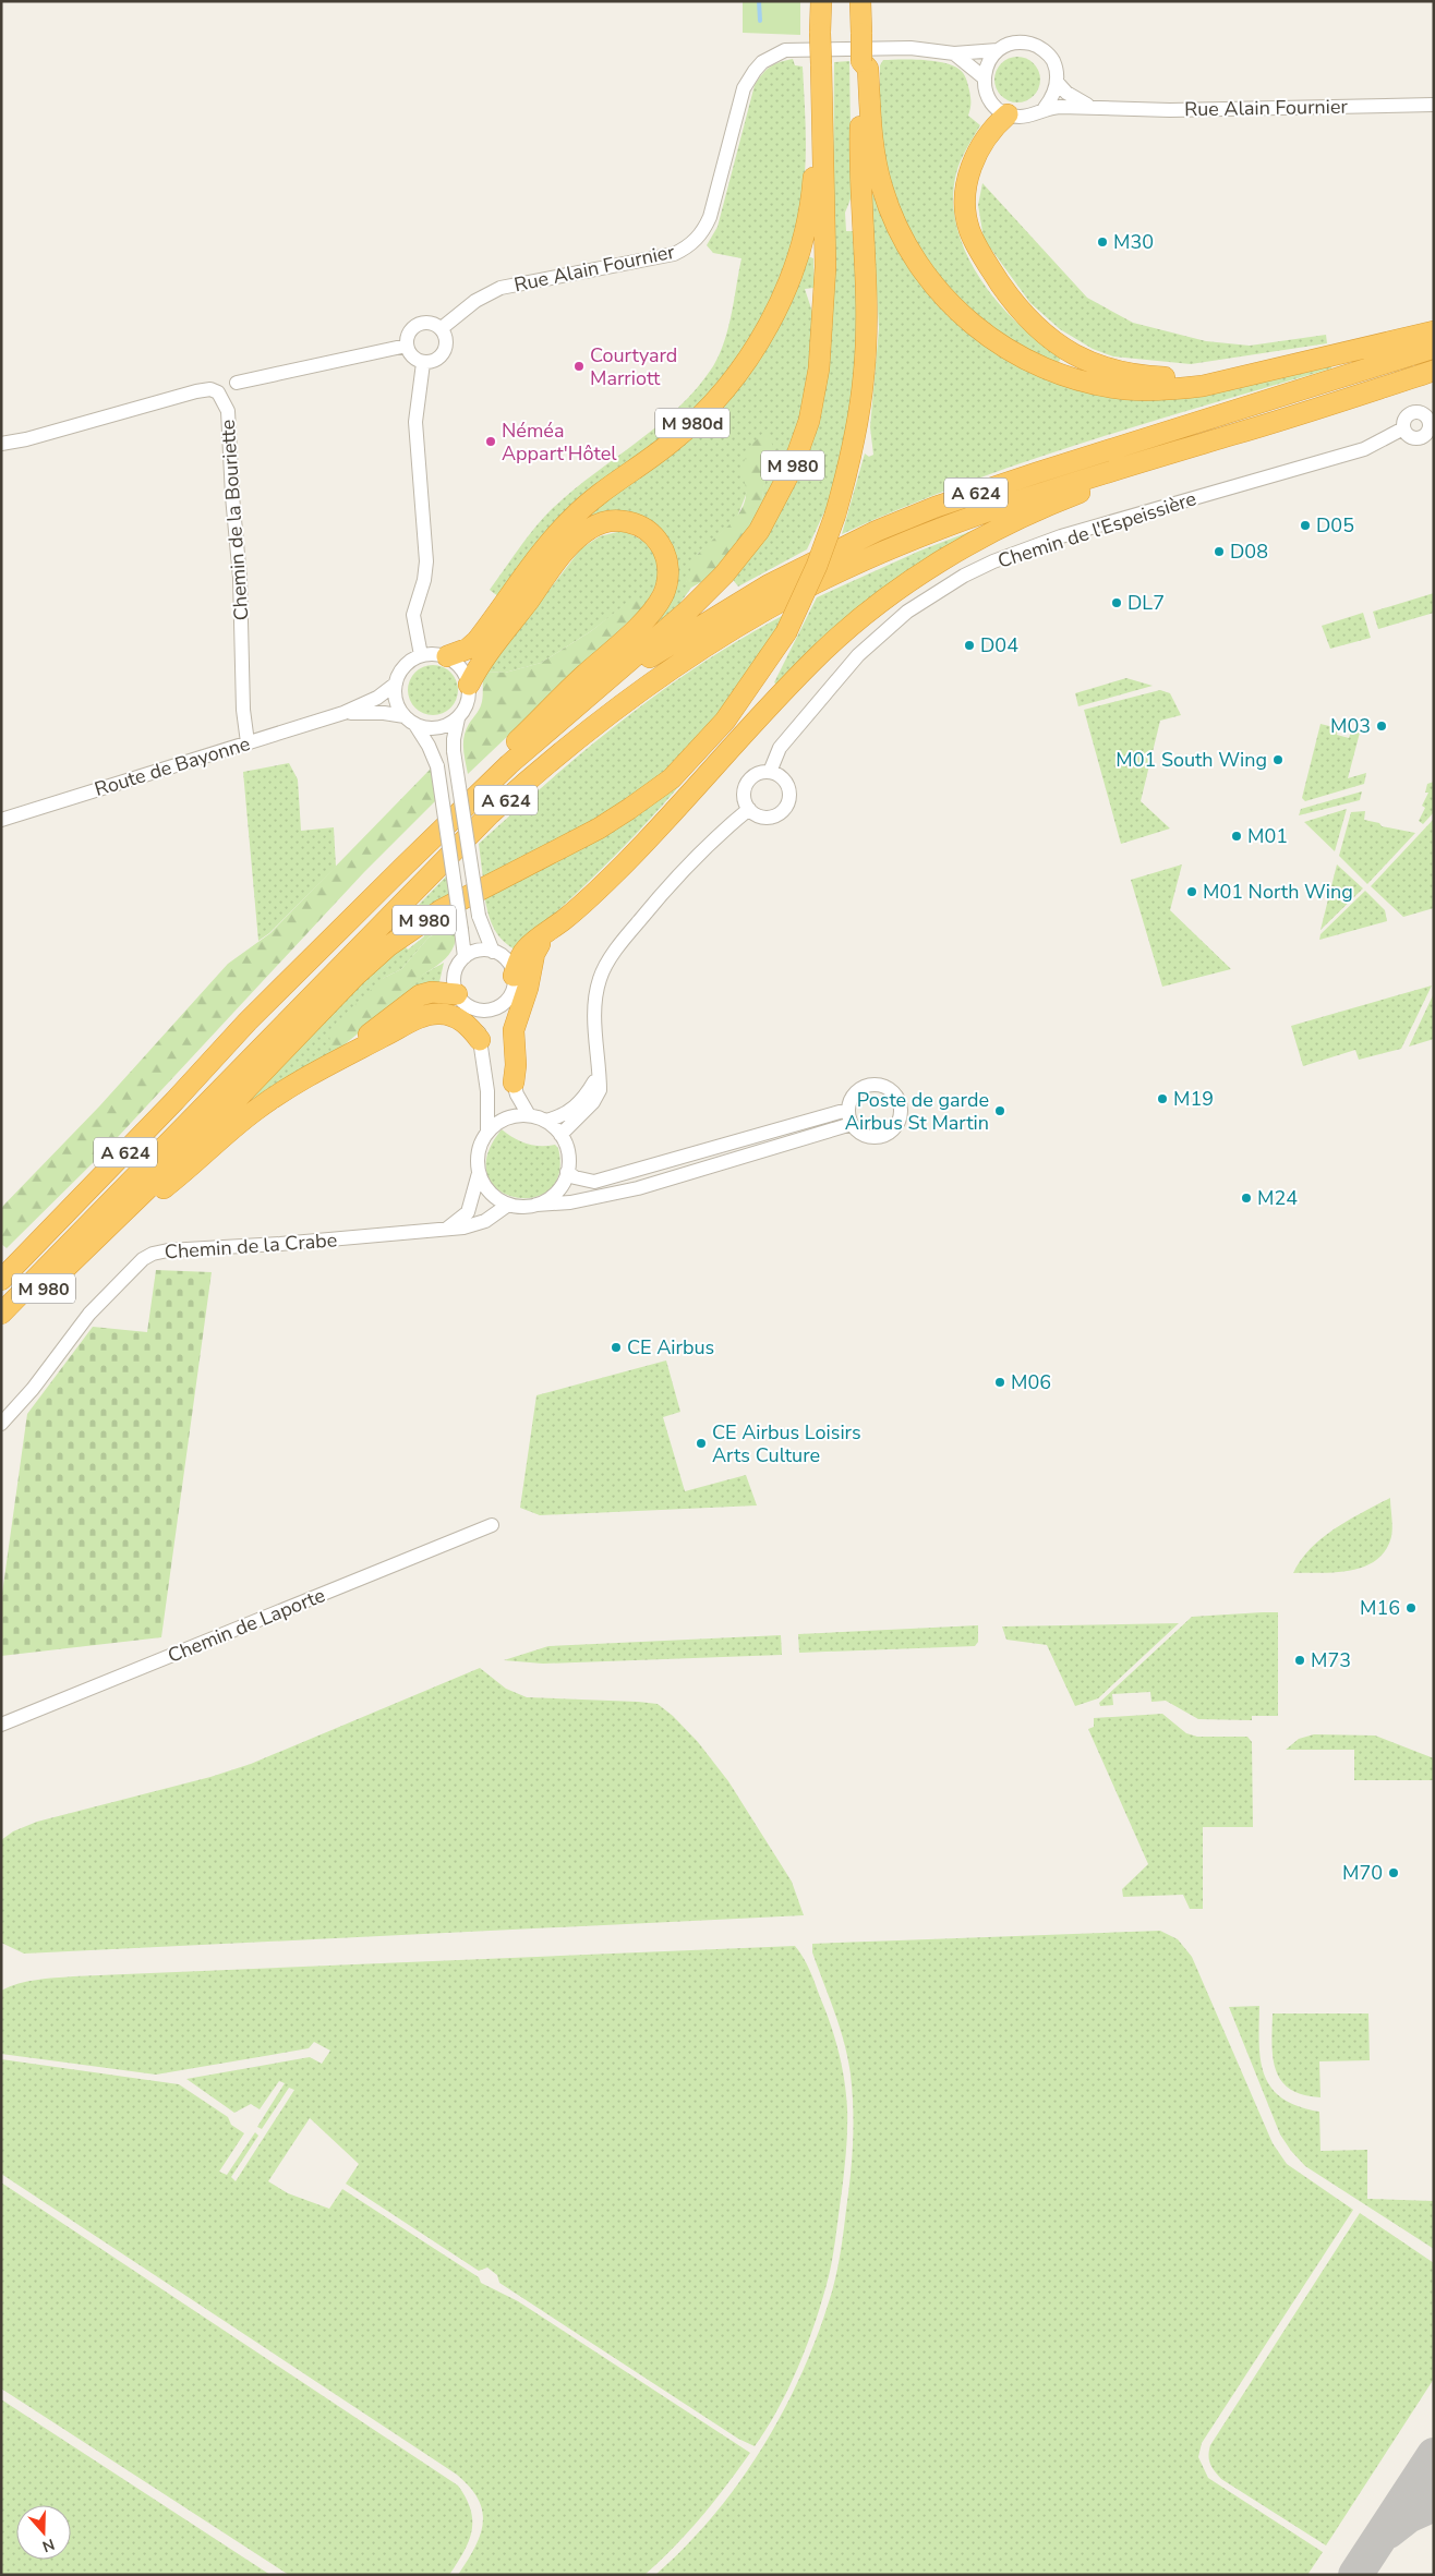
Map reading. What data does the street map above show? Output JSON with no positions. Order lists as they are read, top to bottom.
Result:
{
  "streets": {
    "highway": ["M 980d", "M 980", "A 624"],
    "street": [
      "Rue Alain Fournier",
      "Chemin de la Bouriette",
      "Chemin de l'Espeissière",
      "Route de Bayonne",
      "Chemin de la Crabe",
      "Chemin de Laporte"
    ]
  },
  "crossings": [
    ["M 980d", "M 980"],
    ["M 980d", "Route de Bayonne"],
    ["M 980", "A 624"],
    ["Chemin de la Bouriette", "Route de Bayonne"]
  ],
  "places": [
    "M30",
    "Courtyard Marriott",
    "Néméa Appart'Hôtel",
    "D05",
    "D08",
    "DL7",
    "D04",
    "M03",
    "M01 South Wing",
    "M01",
    "M01 North Wing",
    "M19",
    "Poste de garde Airbus St Martin",
    "M24",
    "CE Airbus",
    "M06",
    "CE Airbus Loisirs Arts Culture",
    "M16",
    "M73",
    "M70"
  ],
  "north": "bottom"
}
